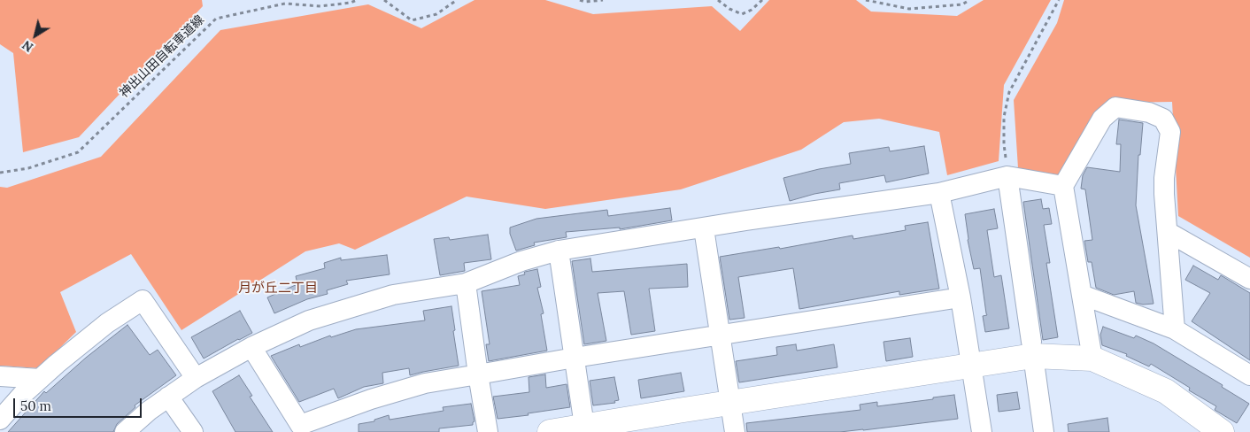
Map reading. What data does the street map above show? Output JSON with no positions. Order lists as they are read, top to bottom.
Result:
{
  "streets": {
    "path": ["神出山田自転車道線"]
  },
  "districts": ["月が丘二丁目"],
  "scale_bar": "50 m",
  "north": "bottom left"
}
